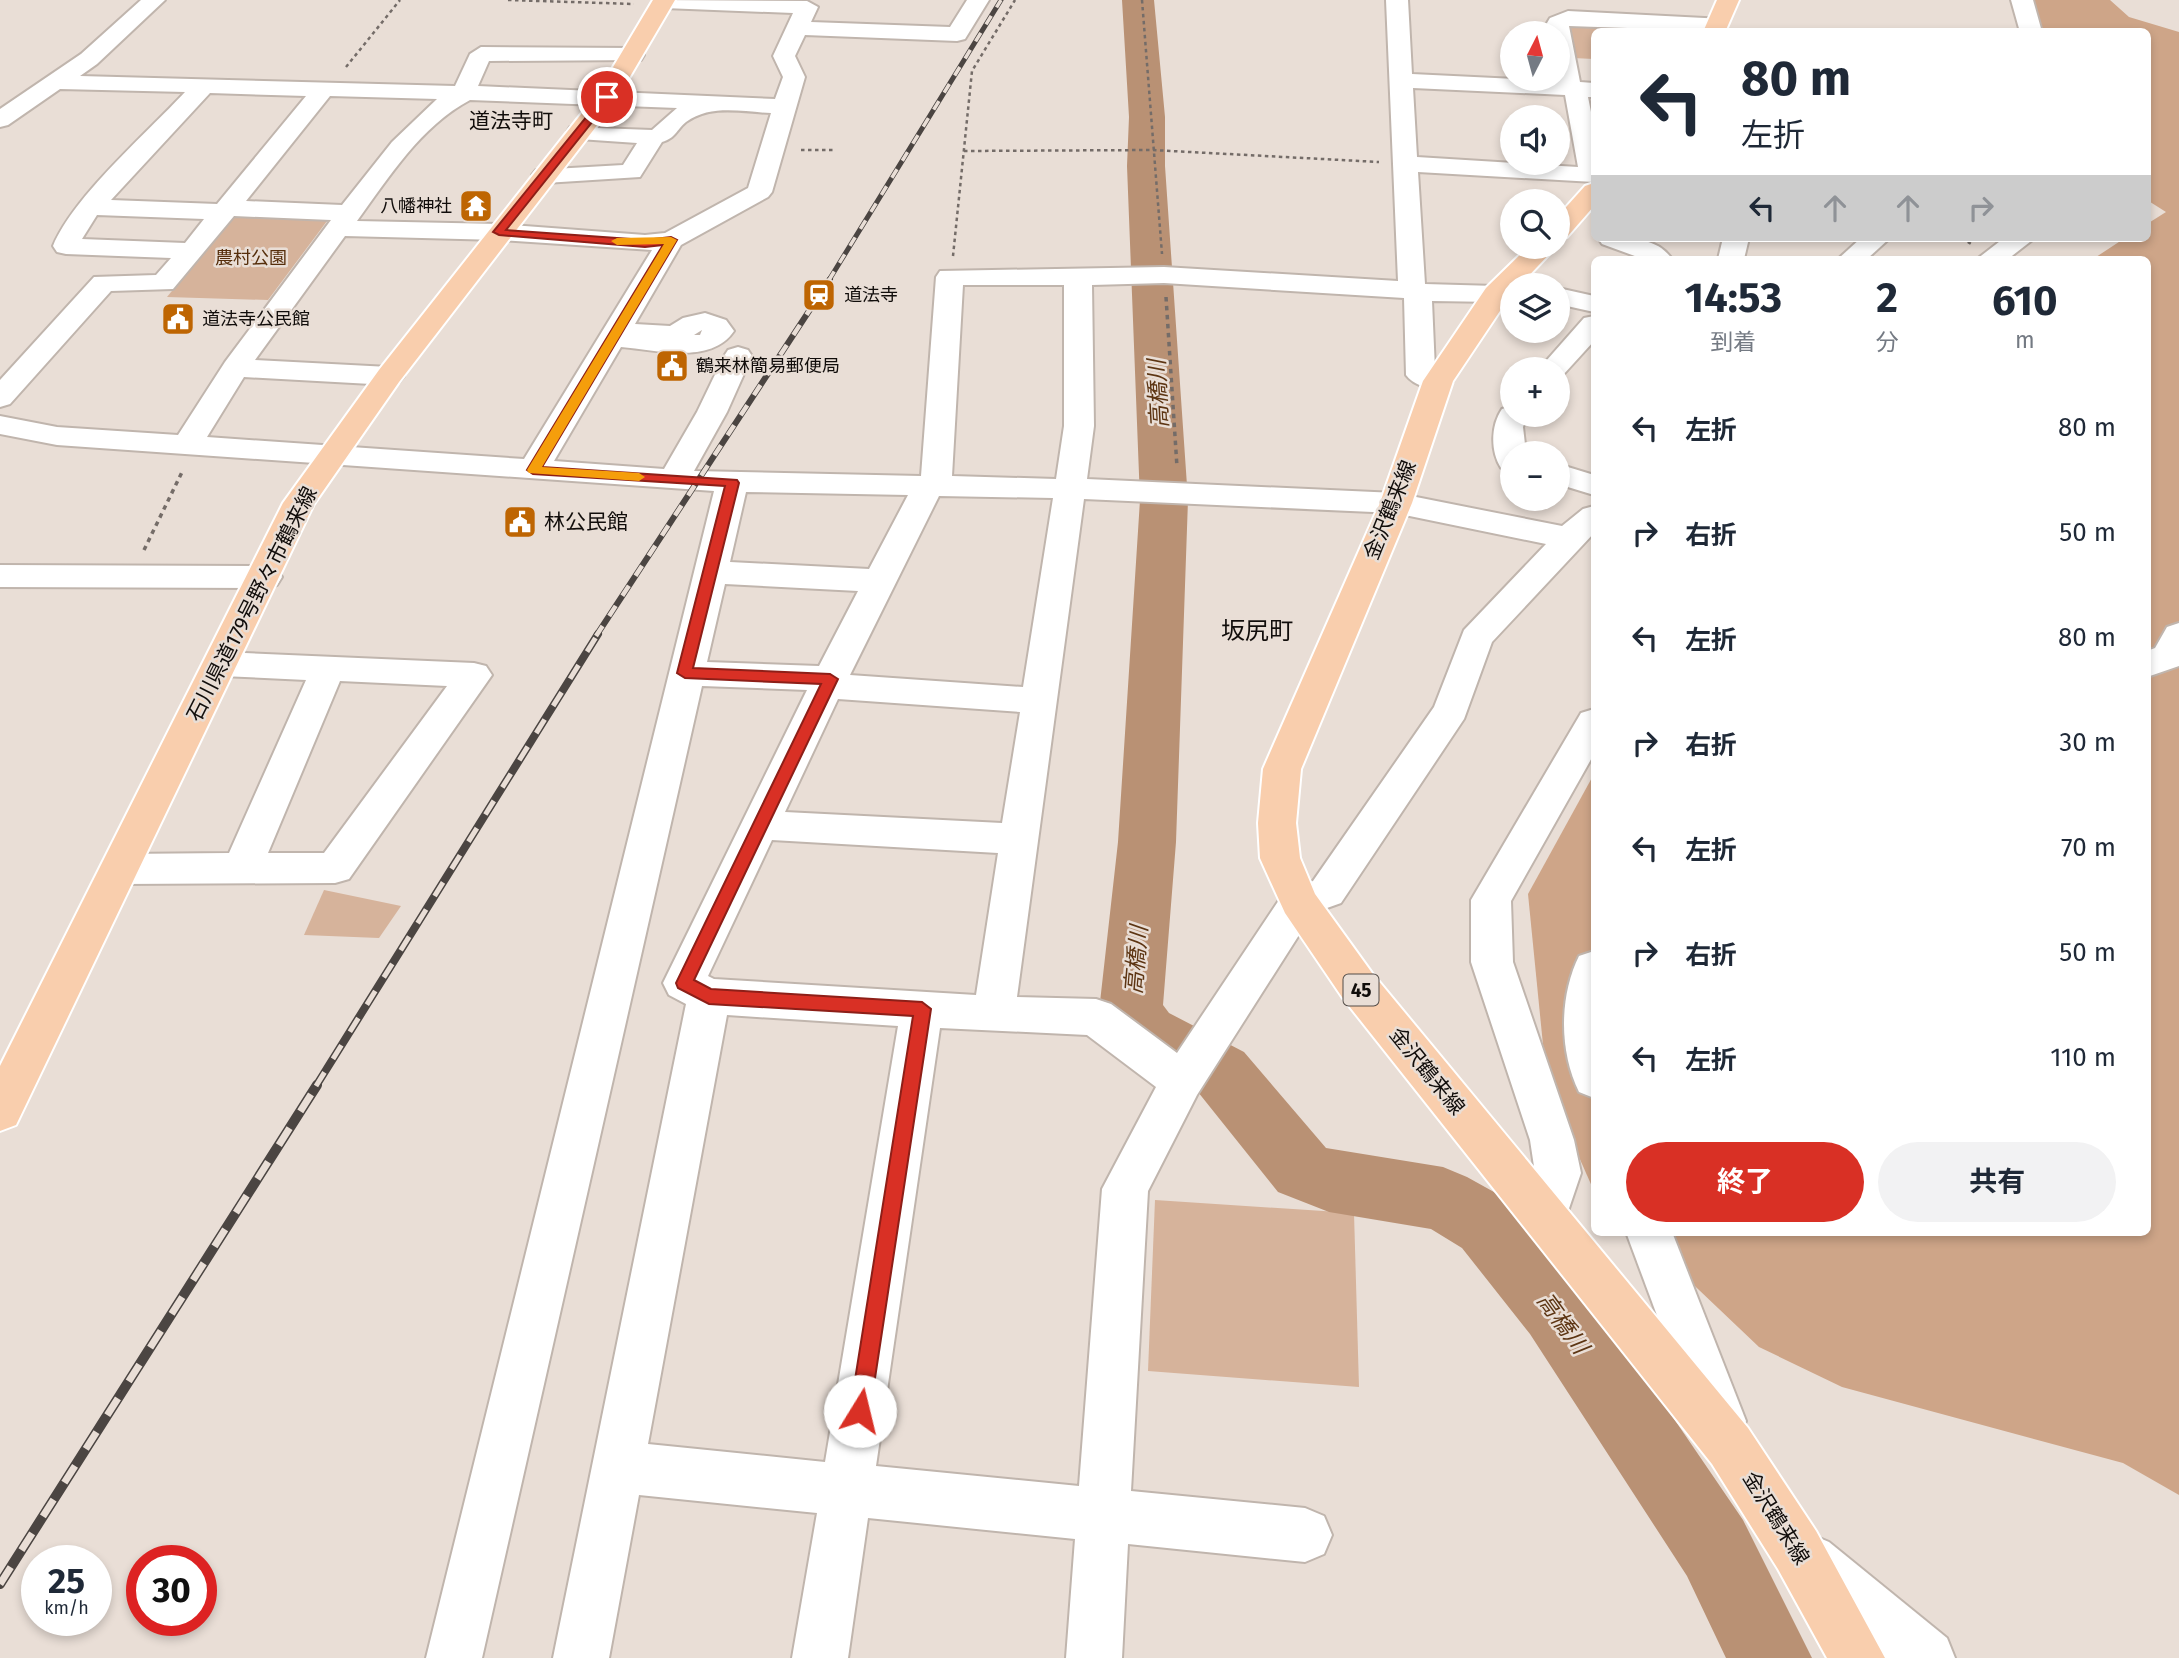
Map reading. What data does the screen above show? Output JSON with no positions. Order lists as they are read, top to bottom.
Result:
{
  "streets": {
    "main road": ["金沢鶴来線", "石川県道179号野々市鶴来線", "45"]
  },
  "districts": ["道法寺町", "坂尻町"],
  "water": ["高橋川"],
  "parks": ["農村公園"],
  "places": {
    "temple": ["八幡神社"],
    "station": ["道法寺"],
    "public building": ["道法寺公民館", "鶴来林簡易郵便局", "林公民館"]
  },
  "north": "top",
  "page": {
    "map_buttons": ["+", "−"],
    "turn": ["80 m", "左折"],
    "eta": [
      "14:53",
      "到着",
      "2",
      "分",
      "610",
      "m"
    ],
    "list": [
      {
        "name": "左折",
        "value": "80 m"
      },
      {
        "name": "右折",
        "value": "50 m"
      },
      {
        "name": "左折",
        "value": "80 m"
      },
      {
        "name": "右折",
        "value": "30 m"
      },
      {
        "name": "左折",
        "value": "70 m"
      },
      {
        "name": "右折",
        "value": "50 m"
      },
      {
        "name": "左折",
        "value": "110 m"
      }
    ],
    "buttons": ["終了", "共有"],
    "speed": "25 km/h",
    "limit": "30"
  }
}
